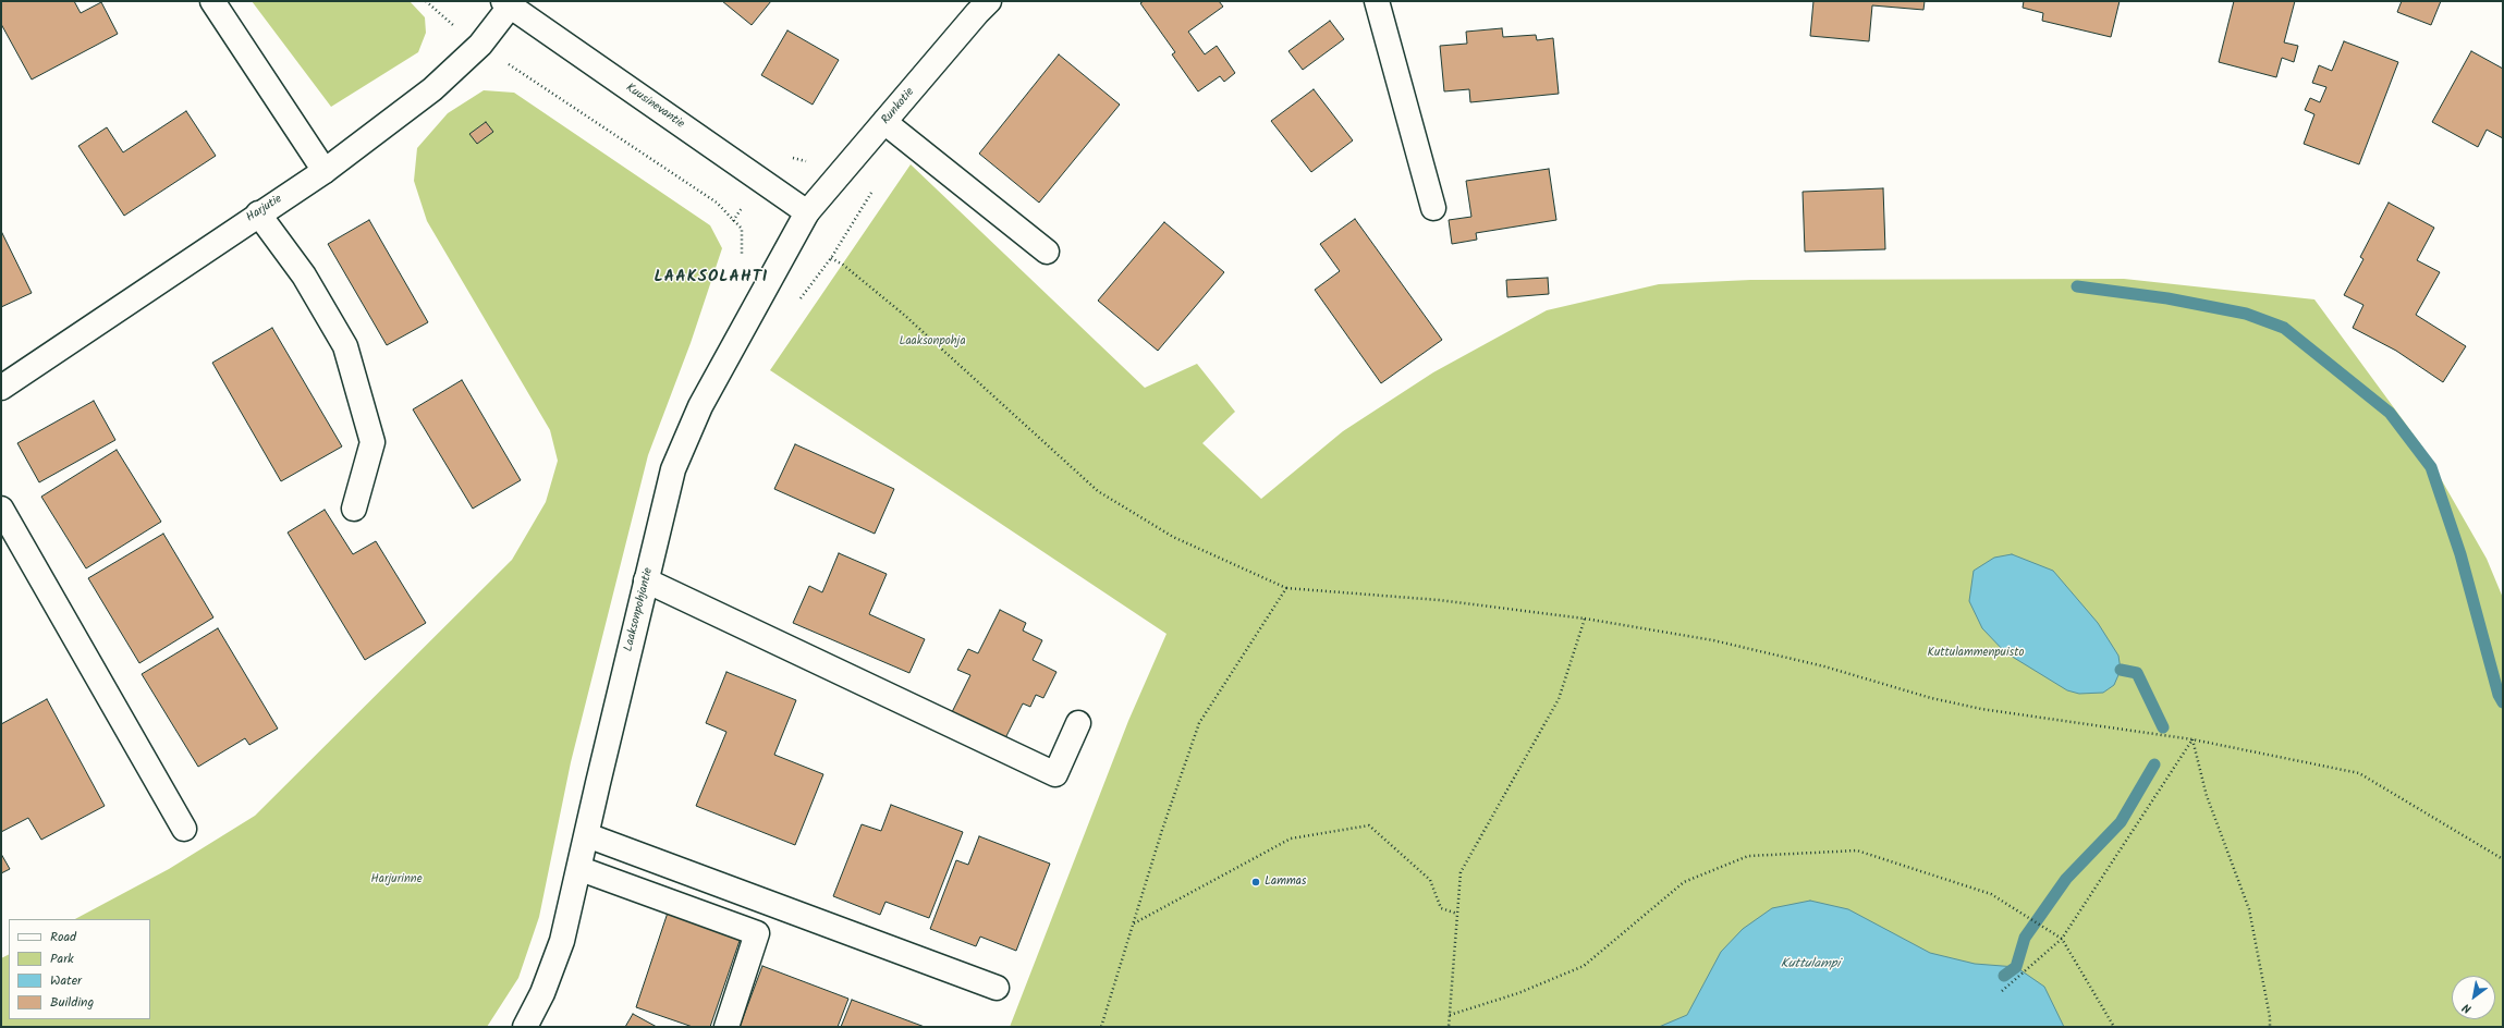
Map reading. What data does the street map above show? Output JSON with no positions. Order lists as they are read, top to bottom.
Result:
{
  "streets": {
    "street": [
      "Kuusinevantie",
      "Runkotie",
      "Harjutie",
      "Laaksonpohjantie"
    ]
  },
  "crossings": [
    ["Kuusinevantie", "Runkotie"],
    ["Kuusinevantie", "Harjutie"],
    ["Kuusinevantie", "Laaksonpohjantie"],
    ["Runkotie", "Laaksonpohjantie"]
  ],
  "districts": ["LAAKSOLAHTI"],
  "water": ["Kuttulampi"],
  "parks": ["Laaksonpohja", "Kuttulammenpuisto", "Harjurinne"],
  "places": ["Lammas"],
  "legend": [
    "Road",
    "Park",
    "Water",
    "Building"
  ],
  "north": "bottom left"
}
